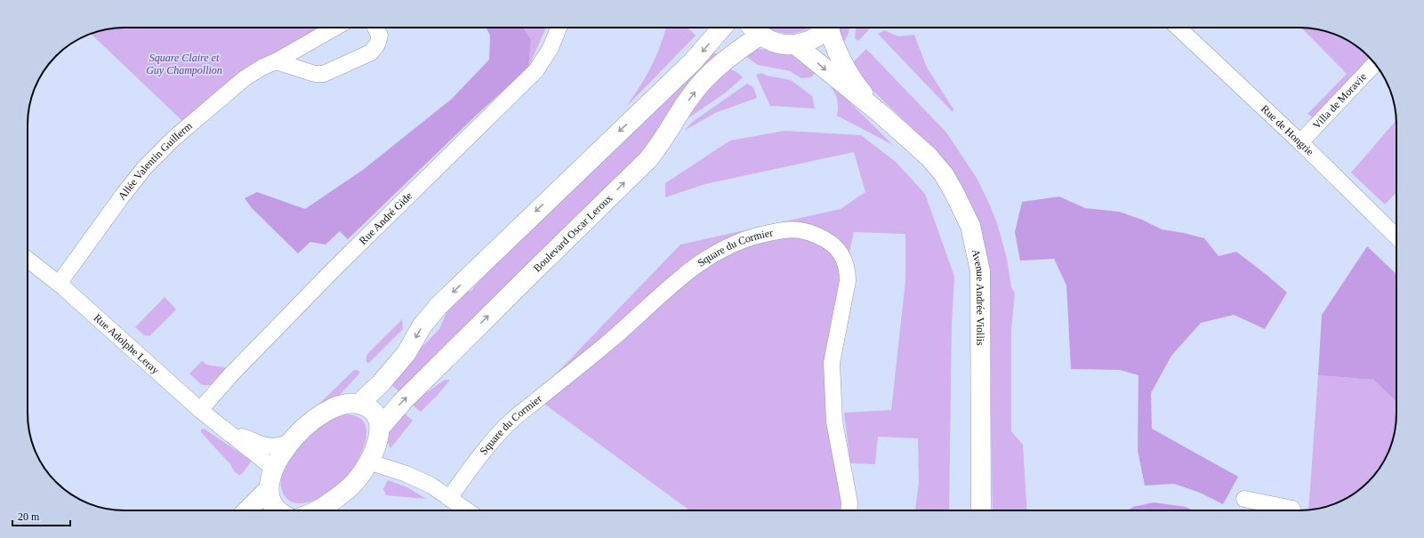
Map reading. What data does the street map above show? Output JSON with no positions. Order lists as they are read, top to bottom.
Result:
{
  "streets": {
    "main road": ["Boulevard Oscar Leroux", "Avenue Andrée Viollis"],
    "street": [
      "Villa de Moravie",
      "Rue de Hongrie",
      "Allée Valentin Guillerm",
      "Rue André Gide",
      "Square du Cormier",
      "Rue Adolphe Leray"
    ]
  },
  "crossings": [
    ["Villa de Moravie", "Rue de Hongrie"],
    ["Allée Valentin Guillerm", "Rue Adolphe Leray"],
    ["Rue André Gide", "Rue Adolphe Leray"]
  ],
  "parks": ["Square Claire et Guy Champollion"],
  "scale_bar": "20 m"
}
